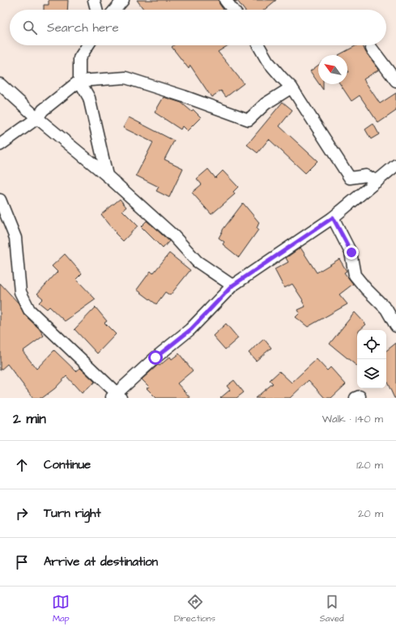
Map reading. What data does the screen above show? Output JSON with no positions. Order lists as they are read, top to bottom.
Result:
{
  "north": "top left",
  "page": {
    "search": "Search here",
    "heading": ["2 min", "Walk · 140 m"],
    "list": [
      ["Continue", "120 m"],
      ["Turn right", "20 m"],
      "Arrive at destination"
    ],
    "nav": ["Map", "Directions", "Saved"]
  }
}
